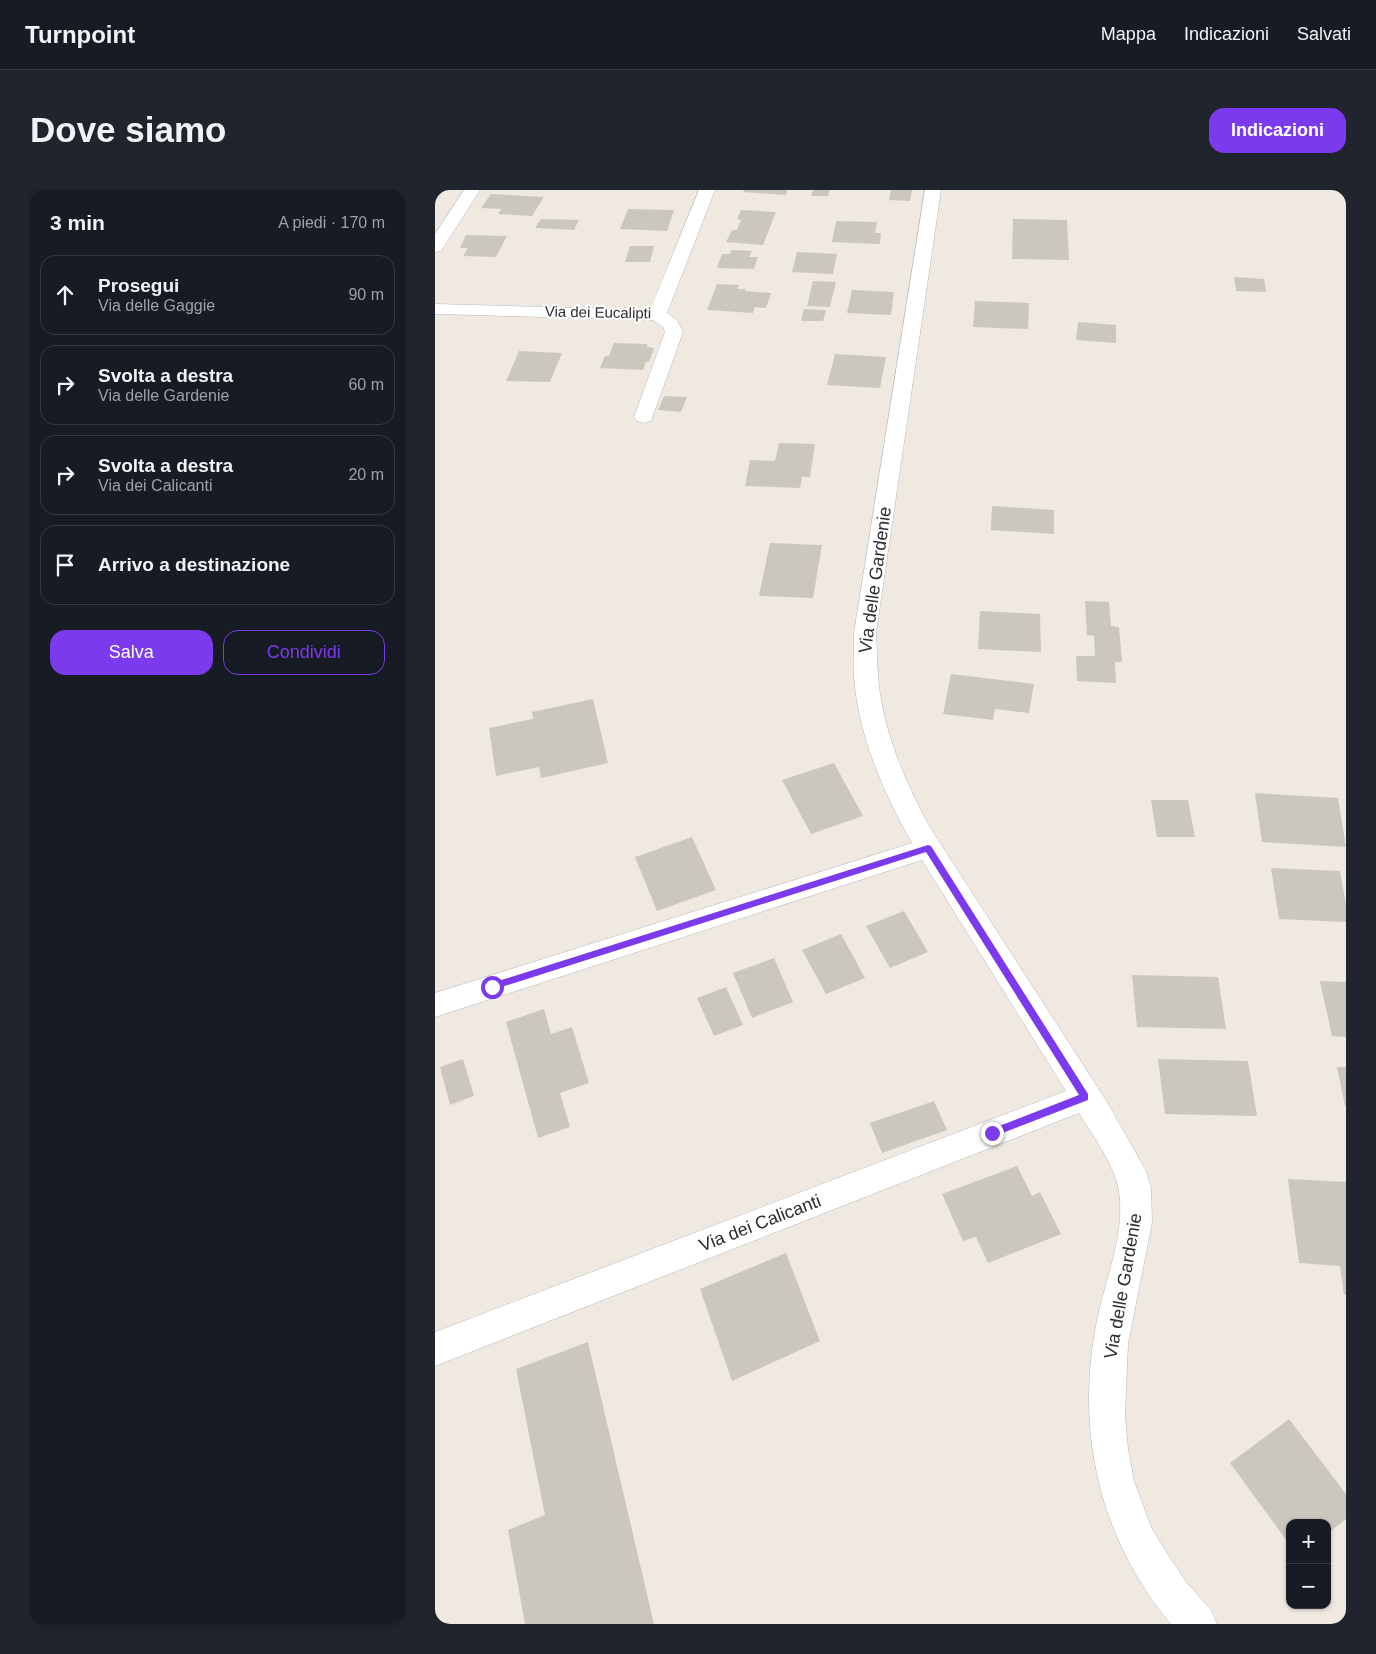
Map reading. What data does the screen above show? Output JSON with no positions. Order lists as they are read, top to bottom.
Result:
{
  "streets": {
    "street": ["Via dei Eucalipti", "Via delle Gardenie", "Via dei Calicanti"]
  },
  "crossings": [
    ["Via delle Gardenie", "Via dei Calicanti"]
  ],
  "page": {
    "header": "Turnpoint",
    "nav": ["Mappa", "Indicazioni", "Salvati"],
    "buttons": [
      "Indicazioni",
      ["Salva", "Condividi"]
    ],
    "title": "Dove siamo",
    "heading": ["3 min", "A piedi · 170 m"],
    "list": [
      ["Prosegui", "Via delle Gaggie", "90 m"],
      ["Svolta a destra", "Via delle Gardenie", "60 m"],
      ["Svolta a destra", "Via dei Calicanti", "20 m"],
      "Arrivo a destinazione"
    ],
    "map_buttons": ["+", "−"]
  }
}
